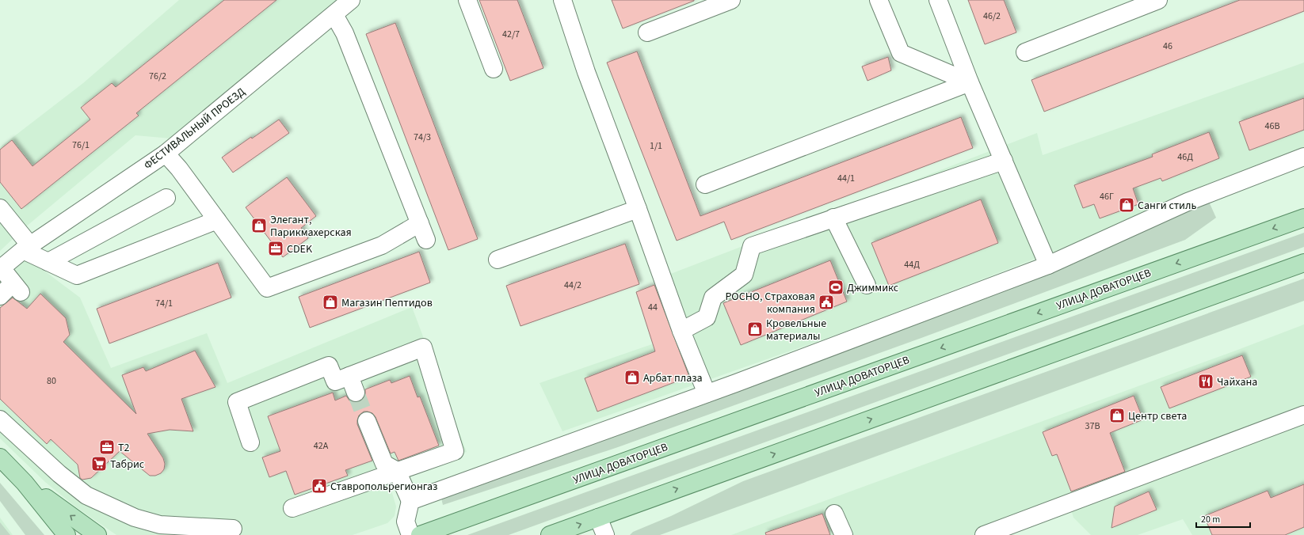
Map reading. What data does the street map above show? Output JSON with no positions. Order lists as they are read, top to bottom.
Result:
{
  "streets": {
    "main road": ["УЛИЦА ДОВАТОРЦЕВ"],
    "street": ["ФЕСТИВАЛЬНЫЙ ПРОЕЗД"]
  },
  "places": {
    "shop": [
      "Санги стиль",
      "Элегант, Парикмахерская",
      "Магазин Пептидов",
      "Кровельные материалы",
      "Арбат плаза",
      "Центр света"
    ],
    "office": ["CDEK", "T2"],
    "sports": ["Джиммикс"],
    "public building": ["РОСНО, Страховая компания", "Ставропольрегионгаз"],
    "restaurant": ["Чайхана"],
    "supermarket": ["Табрис"]
  },
  "house_numbers": [
    "46/2",
    "42/7",
    "46",
    "76/2",
    "46В",
    "74/3",
    "76/1",
    "1/1",
    "46Д",
    "44/1",
    "46Г",
    "44Д",
    "44/2",
    "74/1",
    "44",
    "80",
    "37В",
    "42А"
  ],
  "scale_bar": "20 m"
}
